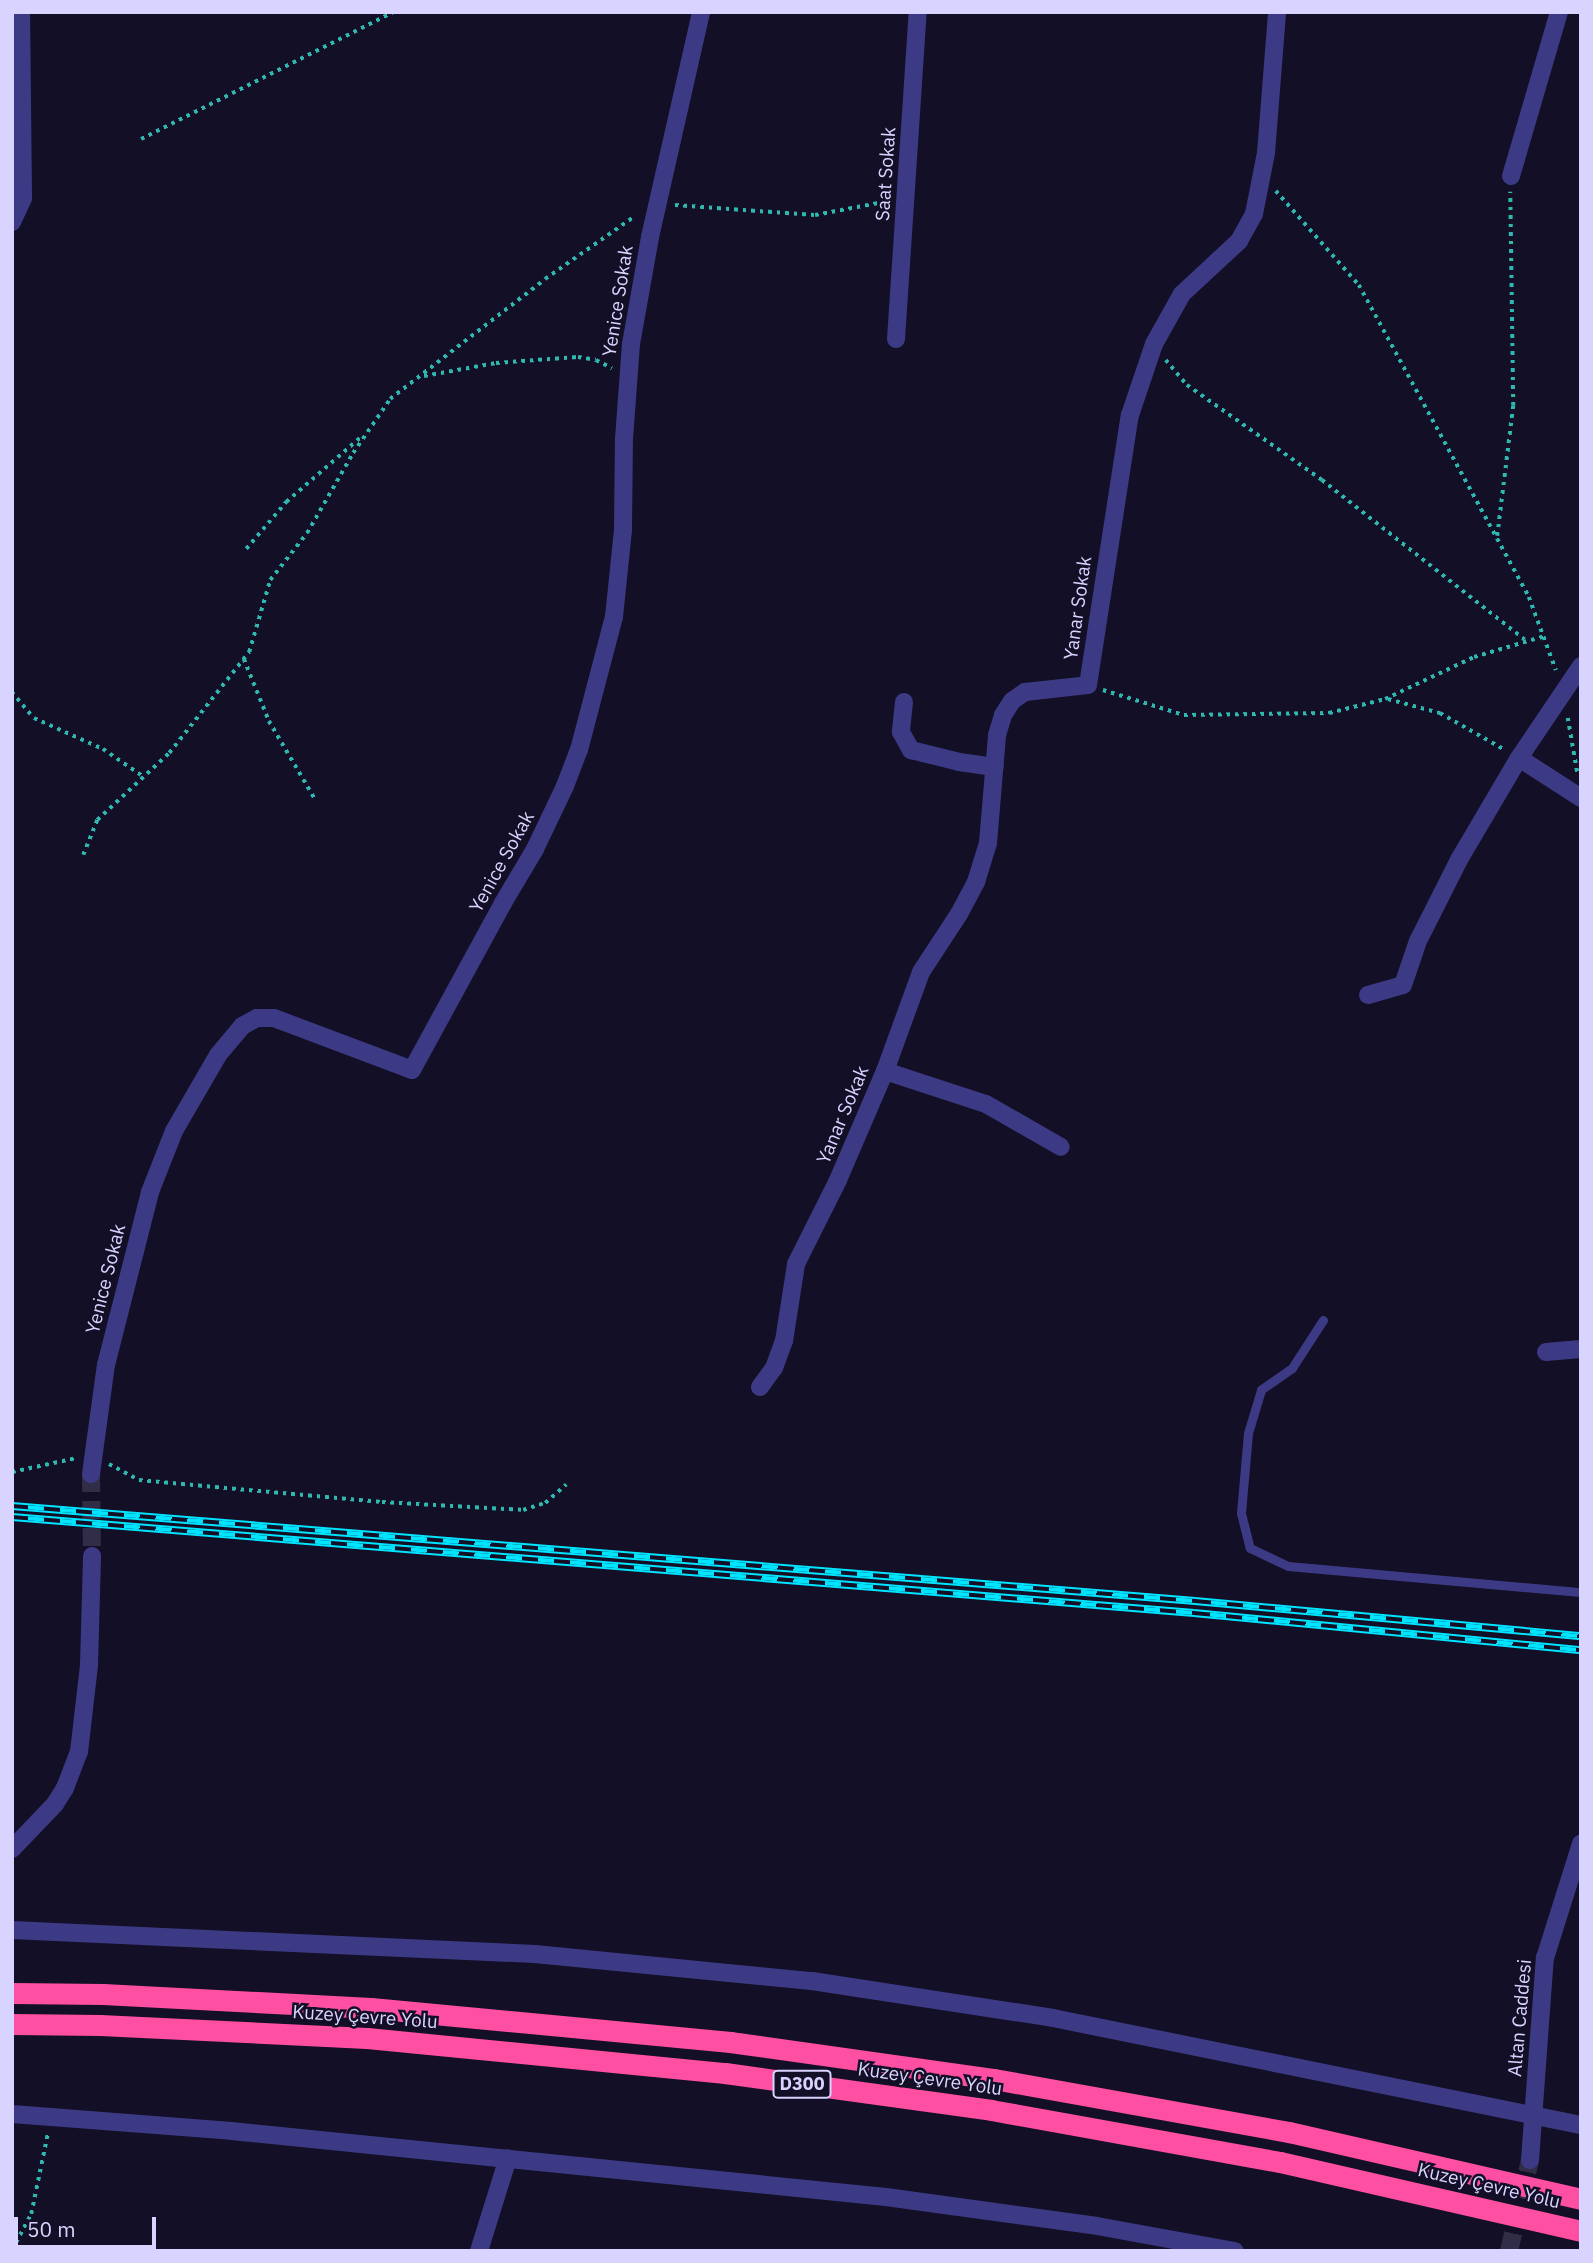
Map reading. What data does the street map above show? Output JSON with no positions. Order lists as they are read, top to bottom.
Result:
{
  "streets": {
    "highway": ["Kuzey Çevre Yolu", "D300"],
    "street": [
      "Saat Sokak",
      "Yenice Sokak",
      "Yanar Sokak",
      "Altan Caddesi"
    ]
  },
  "scale_bar": "50 m"
}
